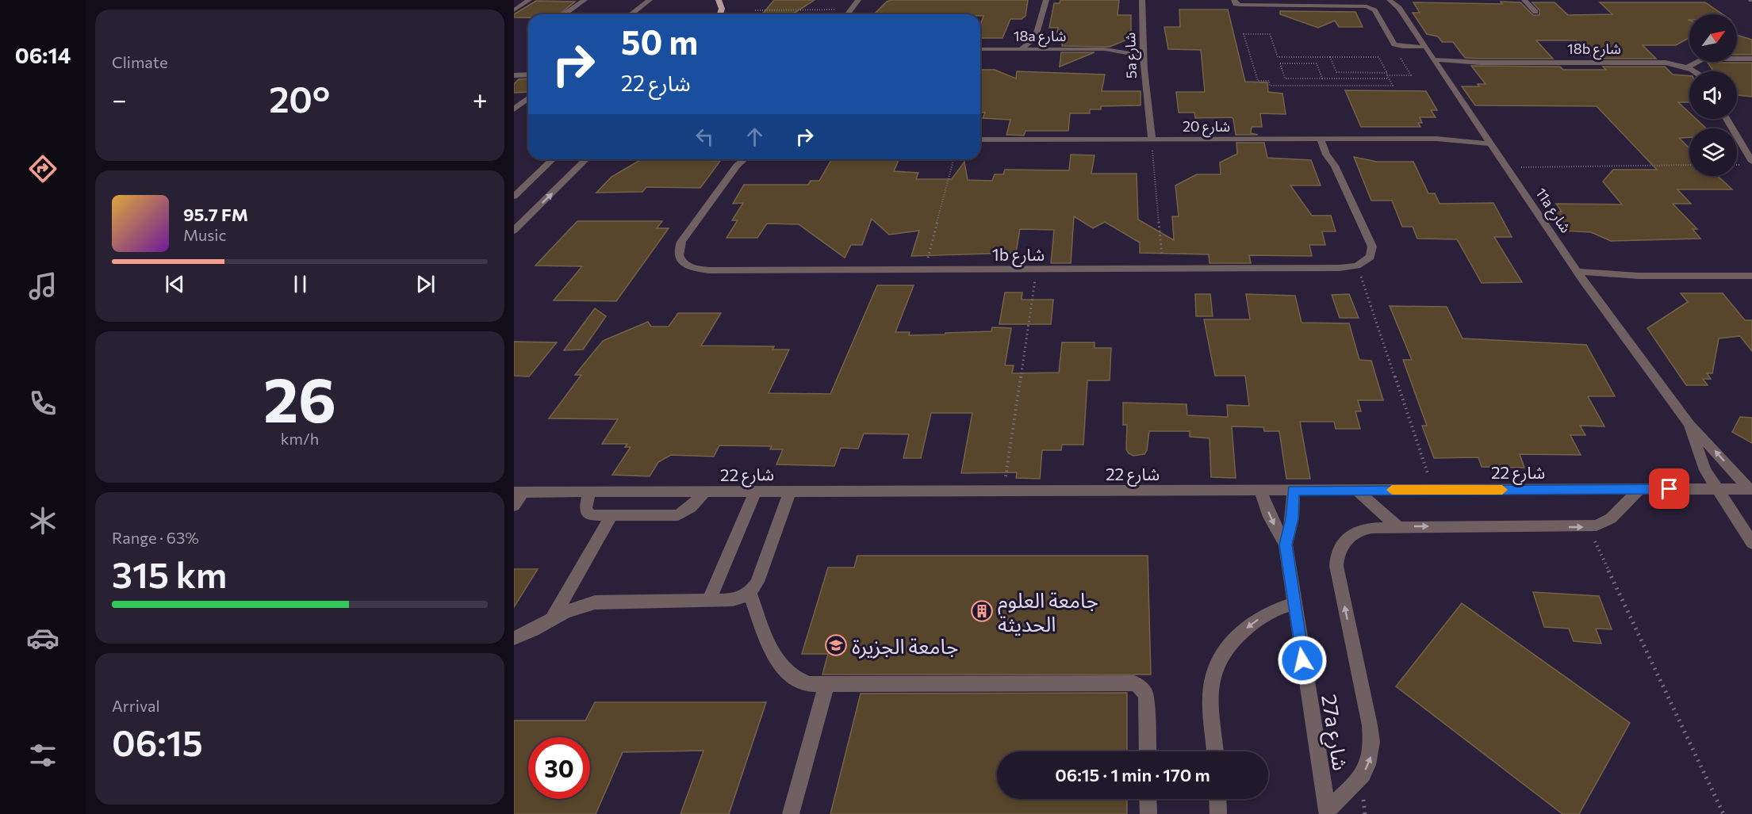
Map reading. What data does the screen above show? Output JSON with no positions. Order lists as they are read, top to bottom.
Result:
{
  "streets": {
    "street": [
      "18a شارع",
      "18b شارع",
      "5a شارع",
      "شارع 20",
      "11a شارع",
      "1b شارع",
      "شارع 22",
      "27a شارع"
    ]
  },
  "crossings": [
    ["18a شارع", "5a شارع"],
    ["18b شارع", "11a شارع"],
    ["5a شارع", "شارع 20"],
    ["شارع 20", "11a شارع"],
    ["11a شارع", "شارع 22"],
    ["شارع 22", "27a شارع"]
  ],
  "places": {
    "building": ["جامعة العلوم الحديثة"],
    "school or university": ["جامعة الجزيرة"]
  },
  "north": "top right",
  "page": {
    "tabs": "06:14",
    "tile": [
      "Climate",
      ["26", "km/h"],
      ["Range · 63%", "315 km"],
      ["Arrival", "06:15"]
    ],
    "turn": ["50 m", "شارع 22"],
    "heat": ["−", "20°", "+"],
    "song": ["95.7 FM", "Music"],
    "limit": "30",
    "trip": "06:15 · 1 min · 170 m"
  }
}
